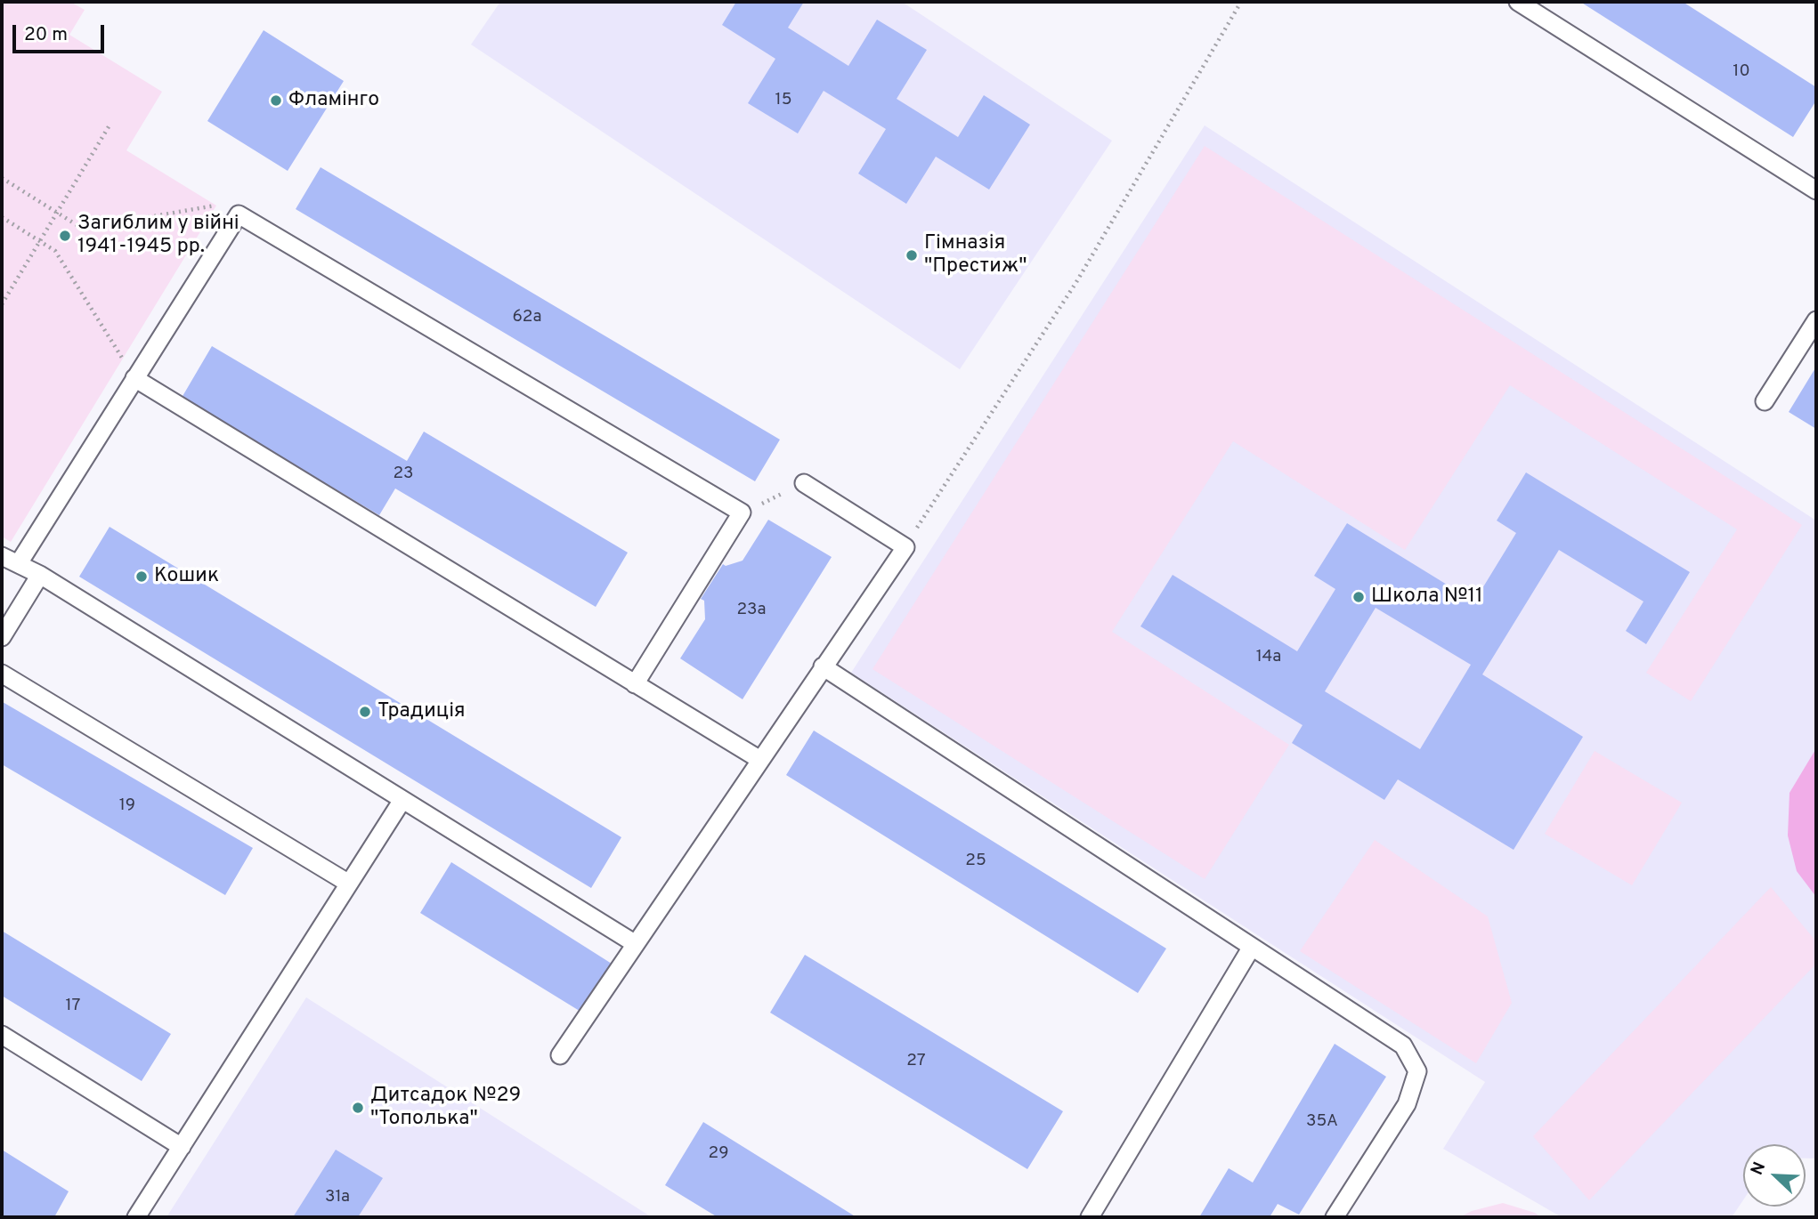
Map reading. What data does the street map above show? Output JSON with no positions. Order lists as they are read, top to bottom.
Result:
{
  "places": [
    "Фламінго",
    "Загиблим у війні 1941-1945 рр.",
    "Гімназія \"Престиж\"",
    "Кошик",
    "Школа №11",
    "Традиція",
    "Дитсадок №29 \"Тополька\""
  ],
  "house_numbers": [
    "10",
    "15",
    "62а",
    "23",
    "23а",
    "14а",
    "19",
    "25",
    "17",
    "27",
    "35А",
    "29",
    "31а"
  ],
  "scale_bar": "20 m",
  "north": "top left"
}
